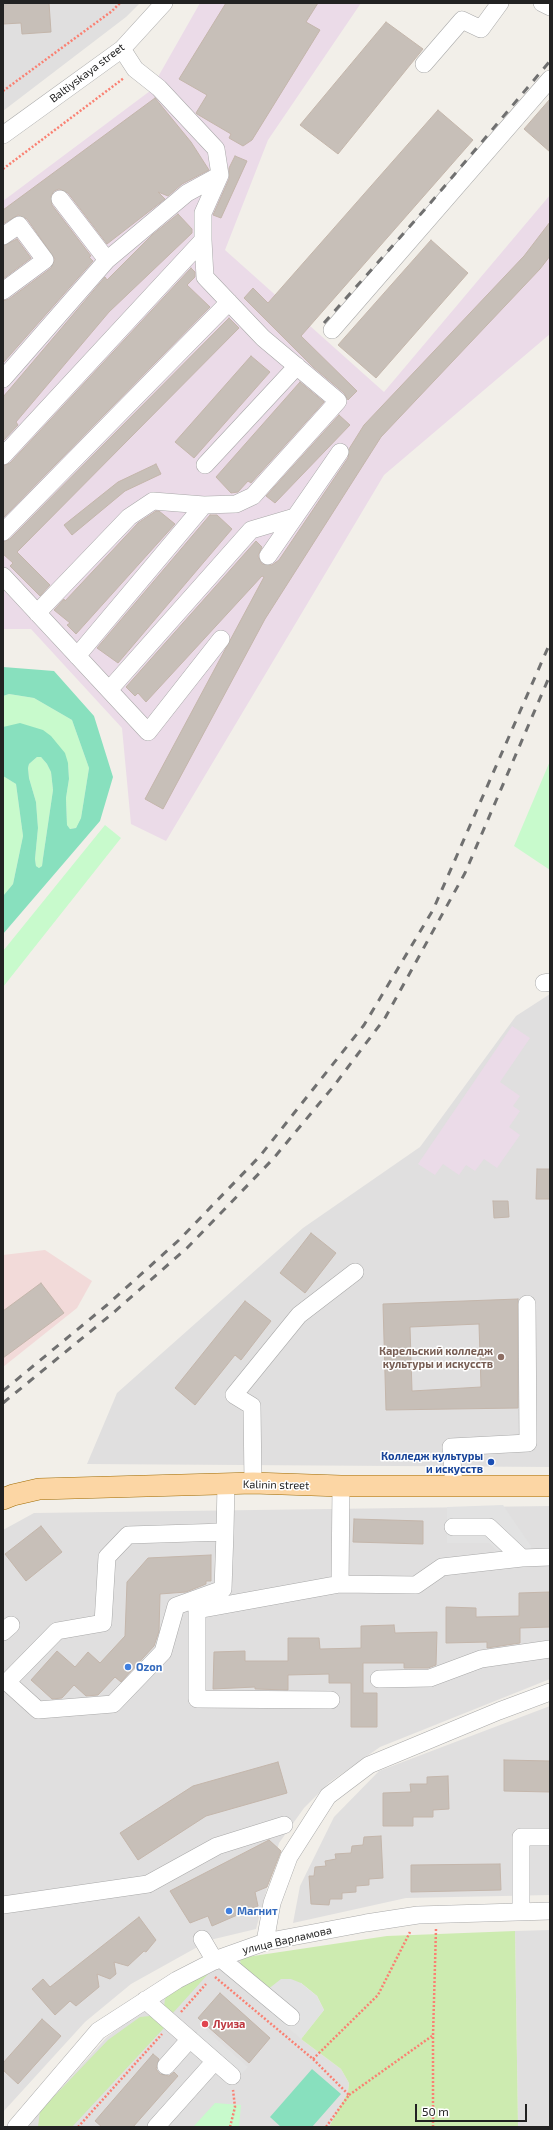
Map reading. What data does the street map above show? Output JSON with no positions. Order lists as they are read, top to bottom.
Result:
{
  "streets": {
    "main road": ["Kalinin street"],
    "street": ["Baltiyskaya street", "улица Варламова"]
  },
  "places": [
    "Карельский колледж культуры и искусств",
    "Колледж культуры и искусств",
    "Ozon",
    "Магнит",
    "Луиза"
  ],
  "scale_bar": "50 m"
}
